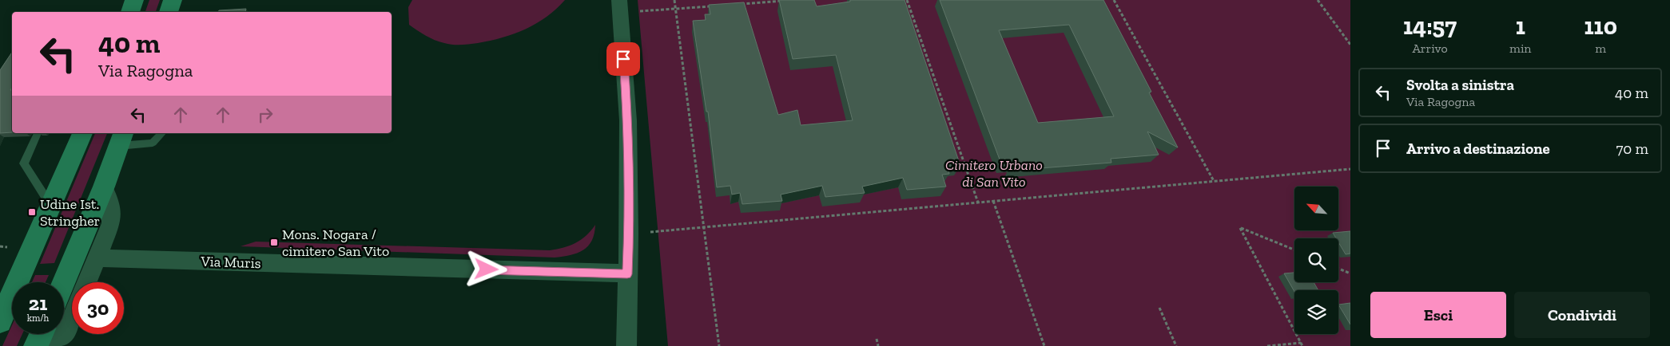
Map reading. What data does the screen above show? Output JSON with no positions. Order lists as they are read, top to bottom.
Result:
{
  "streets": {
    "street": ["Via Muris"]
  },
  "parks": ["Cimitero Urbano di San Vito"],
  "places": {
    "transit": ["Udine Ist. Stringher", "Mons. Nogara / cimitero San Vito"]
  },
  "north": "top left",
  "page": {
    "eta": [
      "14:57",
      "Arrivo",
      "1",
      "min",
      "110",
      "m"
    ],
    "turn": ["40 m", "Via Ragogna"],
    "list": [
      {
        "name": "Svolta a sinistra",
        "note": "Via Ragogna",
        "value": "40 m"
      },
      {
        "name": "Arrivo a destinazione",
        "value": "70 m"
      }
    ],
    "speed": "21 km/h",
    "limit": "30",
    "buttons": ["Esci", "Condividi"]
  }
}
